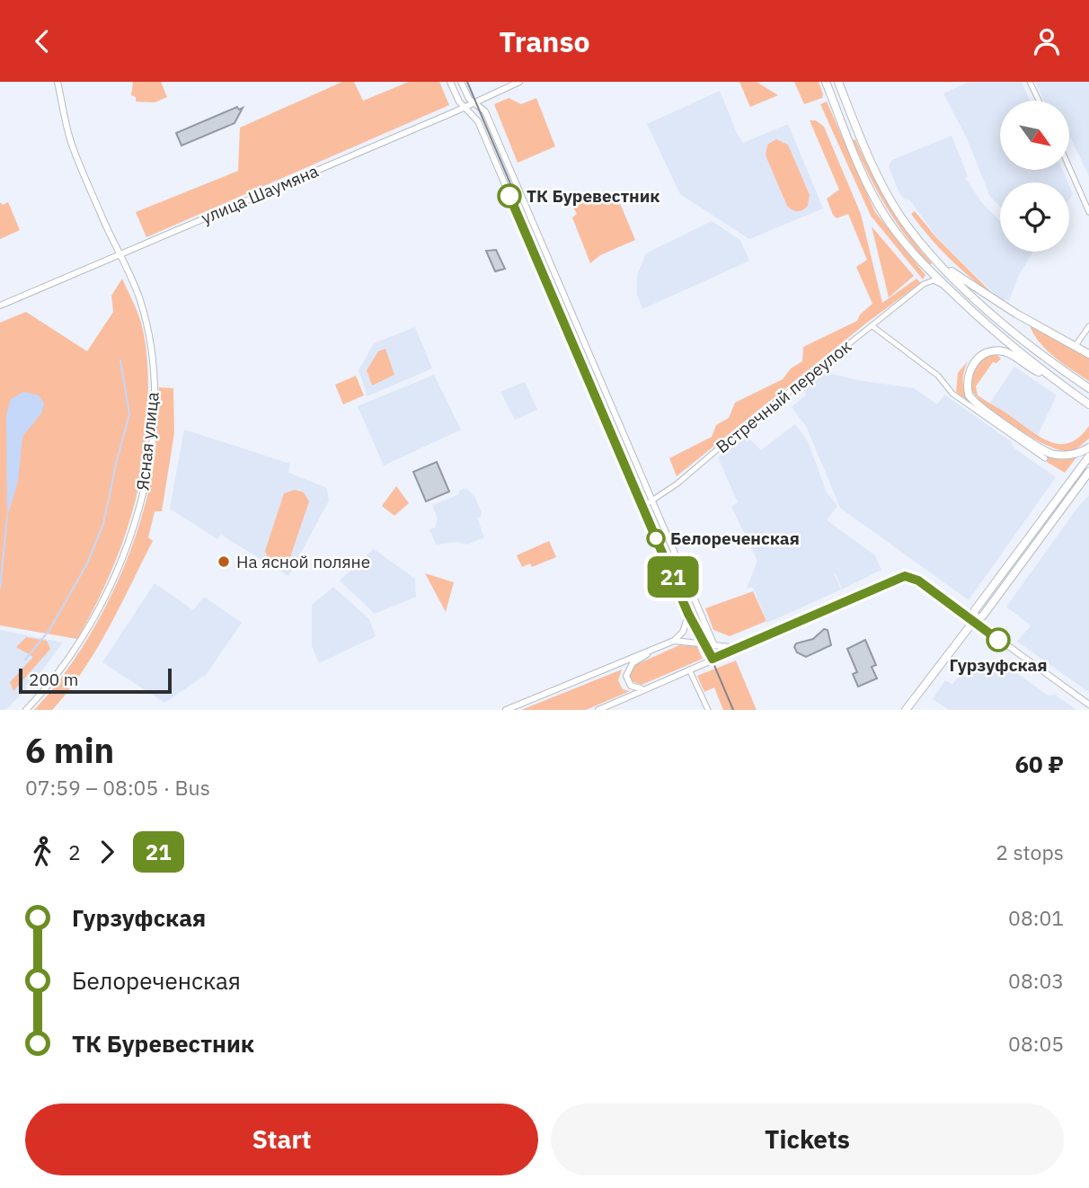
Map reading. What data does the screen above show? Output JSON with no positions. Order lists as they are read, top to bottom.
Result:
{
  "streets": {
    "street": ["улица Шаумяна", "Встречный переулок", "Ясная улица"]
  },
  "crossings": [
    ["улица Шаумяна", "Ясная улица"]
  ],
  "places": [
    "ТК Буревестник",
    "Белореченская",
    "На ясной поляне",
    "Гурзуфская"
  ],
  "lines": ["bus line 21"],
  "scale_bar": "200 m",
  "north": "bottom right",
  "page": {
    "header": "Transo",
    "on_map": "21",
    "scale": "200 m",
    "heading": ["6 min", "07:59 – 08:05 · Bus", "60 ₽"],
    "legs": ["2", "21", "2 stops"],
    "list": [
      {
        "name": "Гурзуфская",
        "value": "08:01"
      },
      {
        "name": "Белореченская",
        "value": "08:03"
      },
      {
        "name": "ТК Буревестник",
        "value": "08:05"
      }
    ],
    "buttons": ["Start", "Tickets"]
  }
}
